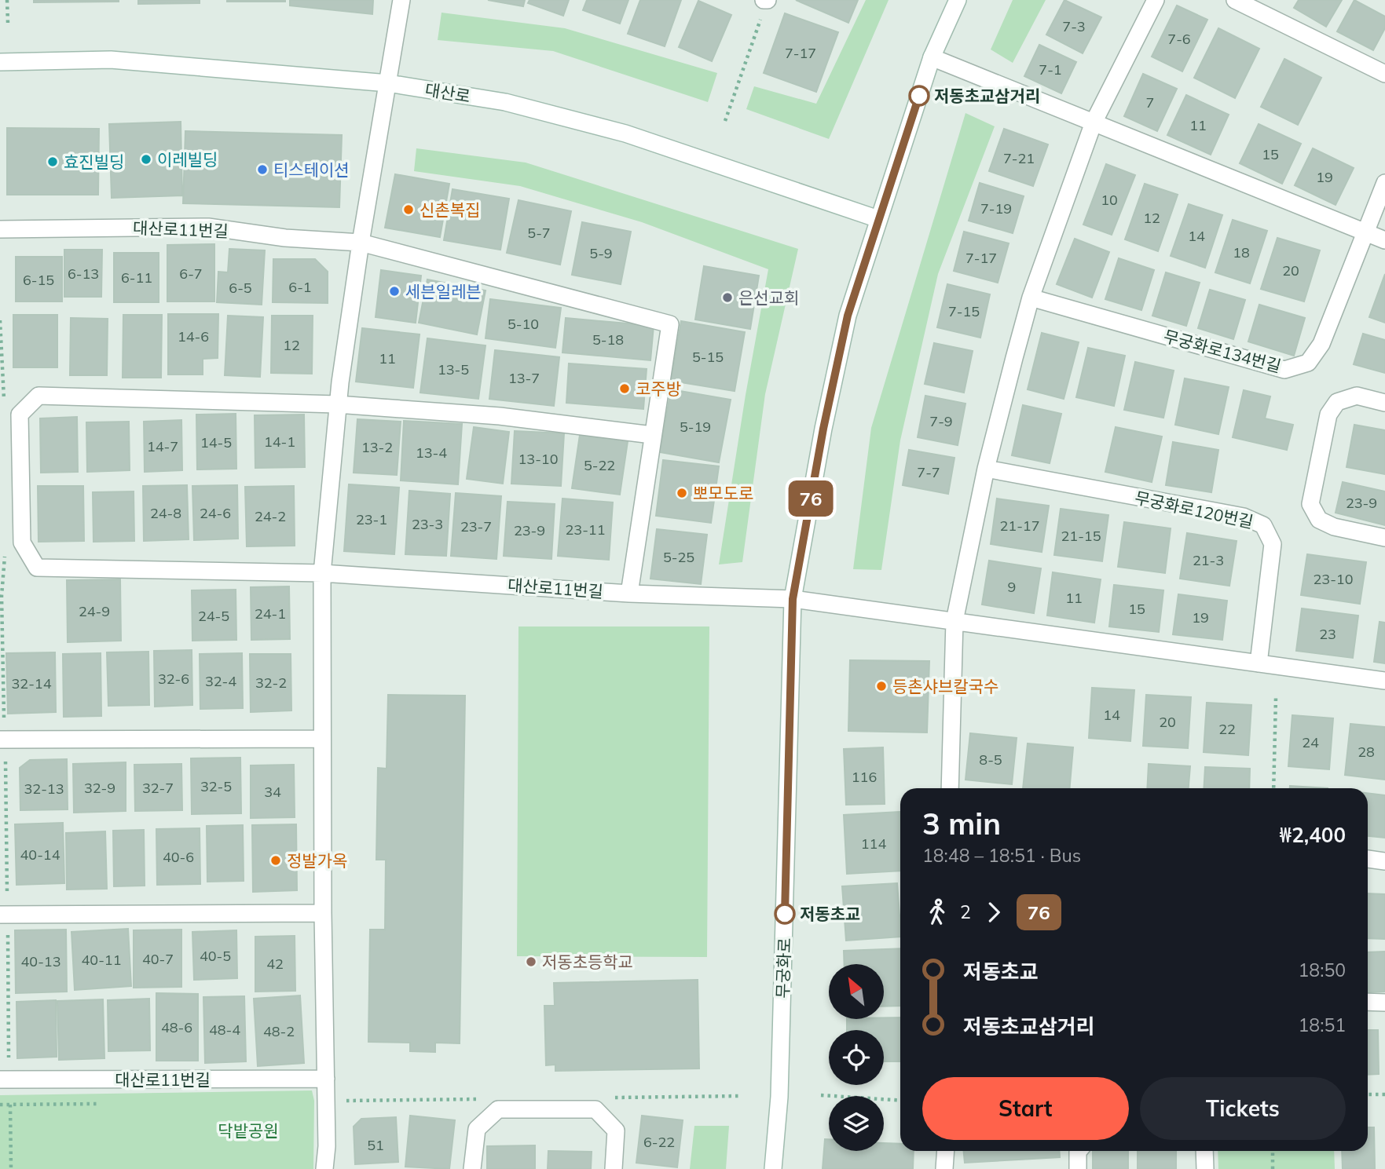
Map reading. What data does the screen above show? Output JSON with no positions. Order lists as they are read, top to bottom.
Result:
{
  "streets": {
    "street": [
      "대산로",
      "대산로11번길",
      "무궁화로134번길",
      "무궁화로120번길",
      "무궁화로"
    ]
  },
  "crossings": [
    ["대산로", "무궁화로"]
  ],
  "parks": ["닥밭공원"],
  "places": [
    "저동초교삼거리",
    "이레빌딩",
    "효진빌딩",
    "티스테이션",
    "신촌복집",
    "세븐일레븐",
    "은선교회",
    "코주방",
    "뽀모도로",
    "등촌샤브칼국수",
    "정발가옥",
    "저동초교",
    "저동초등학교"
  ],
  "lines": ["bus line 76"],
  "house_numbers": [
    "7-3",
    "7-6",
    "7-17",
    "7-1",
    "7",
    "11",
    "15",
    "7-21",
    "19",
    "10",
    "7-19",
    "12",
    "5-7",
    "14",
    "18",
    "5-9",
    "7-17",
    "20",
    "6-13",
    "6-7",
    "6-11",
    "6-15",
    "6-1",
    "6-5",
    "7-15",
    "5-10",
    "14-6",
    "5-18",
    "12",
    "5-15",
    "11",
    "13-5",
    "13-7",
    "7-9",
    "5-19",
    "14-1",
    "14-5",
    "14-7",
    "13-2",
    "13-4",
    "13-10",
    "5-22",
    "7-7",
    "23-9",
    "24-8",
    "24-6",
    "24-2",
    "23-1",
    "23-3",
    "21-17",
    "23-7",
    "23-11",
    "23-9",
    "21-15",
    "5-25",
    "21-3",
    "23-10",
    "9",
    "11",
    "15",
    "24-9",
    "24-1",
    "24-5",
    "19",
    "23",
    "32-6",
    "32-4",
    "32-2",
    "32-14",
    "14",
    "20",
    "22",
    "24",
    "28",
    "8-5",
    "116",
    "32-5",
    "32-9",
    "32-7",
    "32-13",
    "34",
    "114",
    "40-14",
    "40-6",
    "40-5",
    "40-7",
    "40-11",
    "40-13",
    "42",
    "48-6",
    "48-4",
    "48-2",
    "6-22",
    "51"
  ],
  "north": "top left",
  "page": {
    "on_map": "76",
    "heading": ["3 min", "18:48 – 18:51 · Bus", "₩2,400"],
    "legs": ["2", "76"],
    "list": [
      {
        "name": "저동초교",
        "value": "18:50"
      },
      {
        "name": "저동초교삼거리",
        "value": "18:51"
      }
    ],
    "buttons": ["Start", "Tickets"]
  }
}
